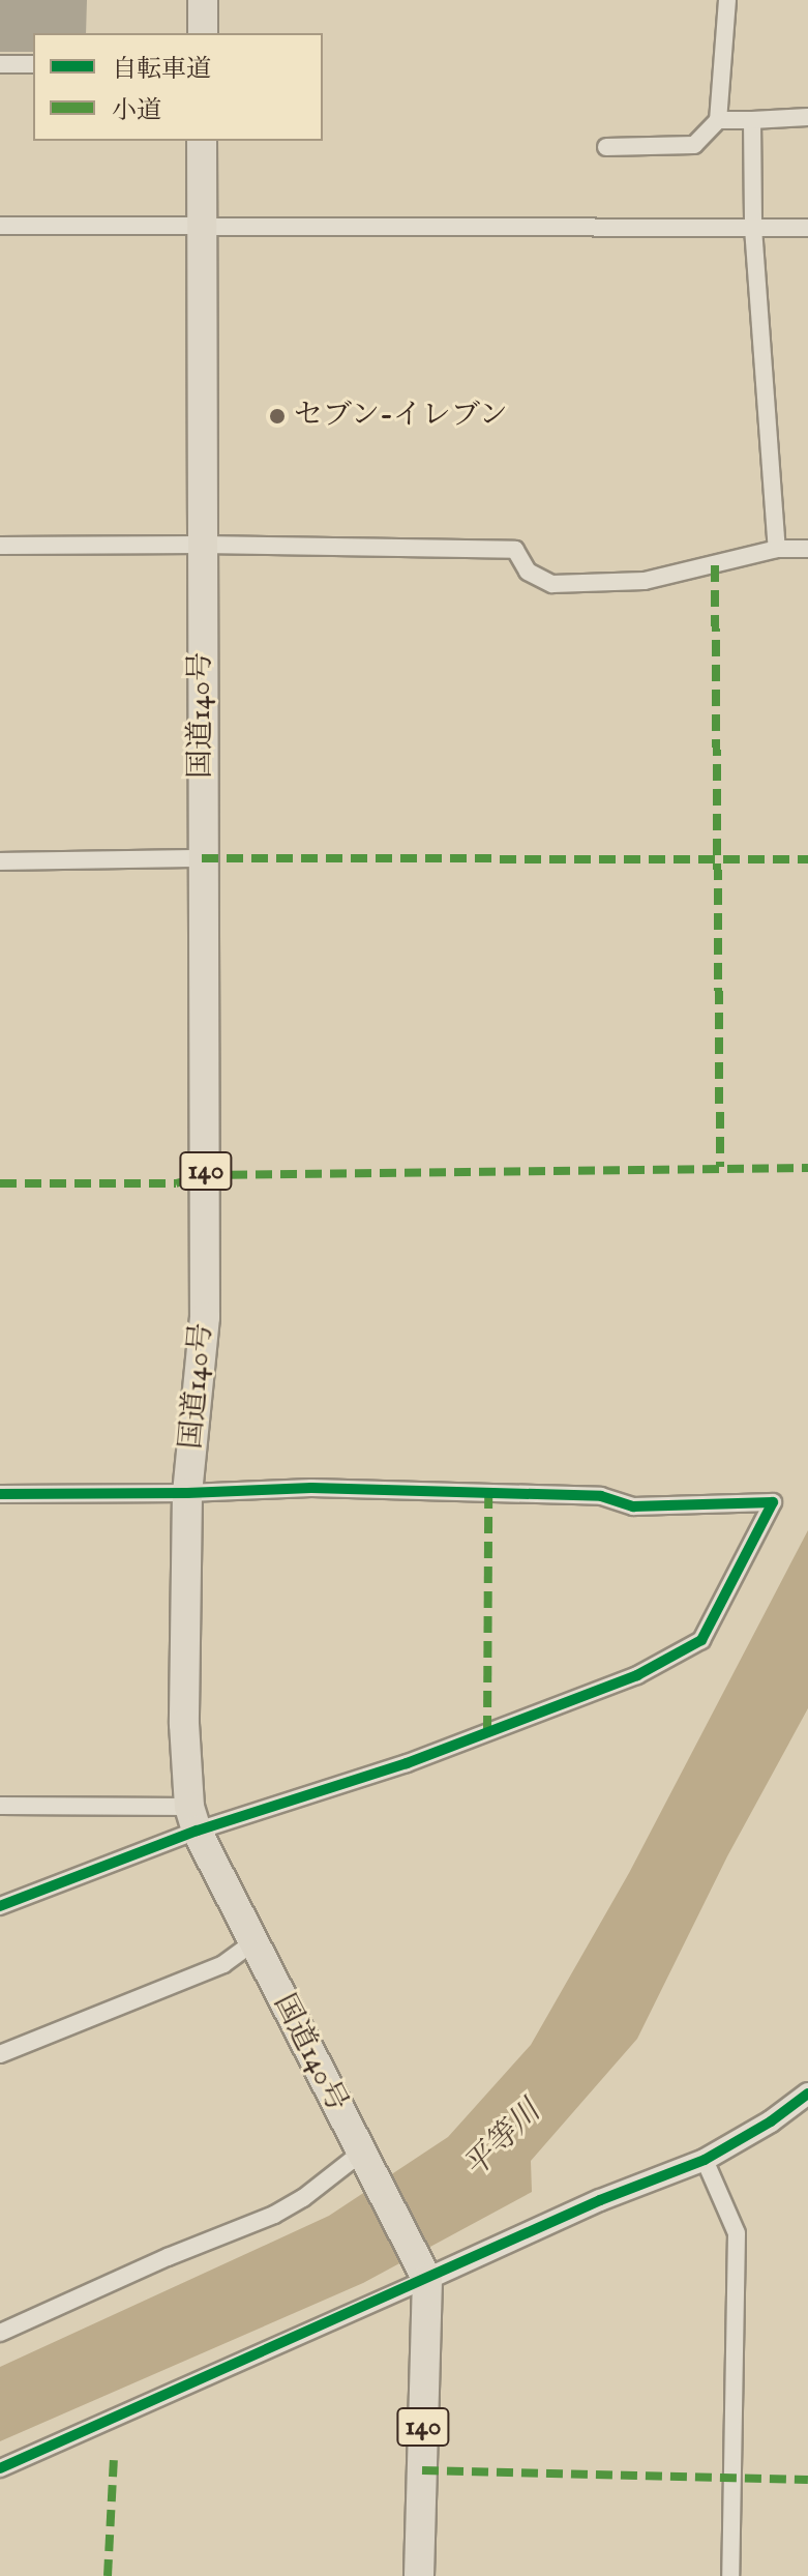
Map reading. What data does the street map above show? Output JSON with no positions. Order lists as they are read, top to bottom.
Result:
{
  "streets": {
    "highway": ["国道140号", "140"]
  },
  "water": ["平等川"],
  "places": ["セブン-イレブン"],
  "legend": ["自転車道", "小道"]
}
